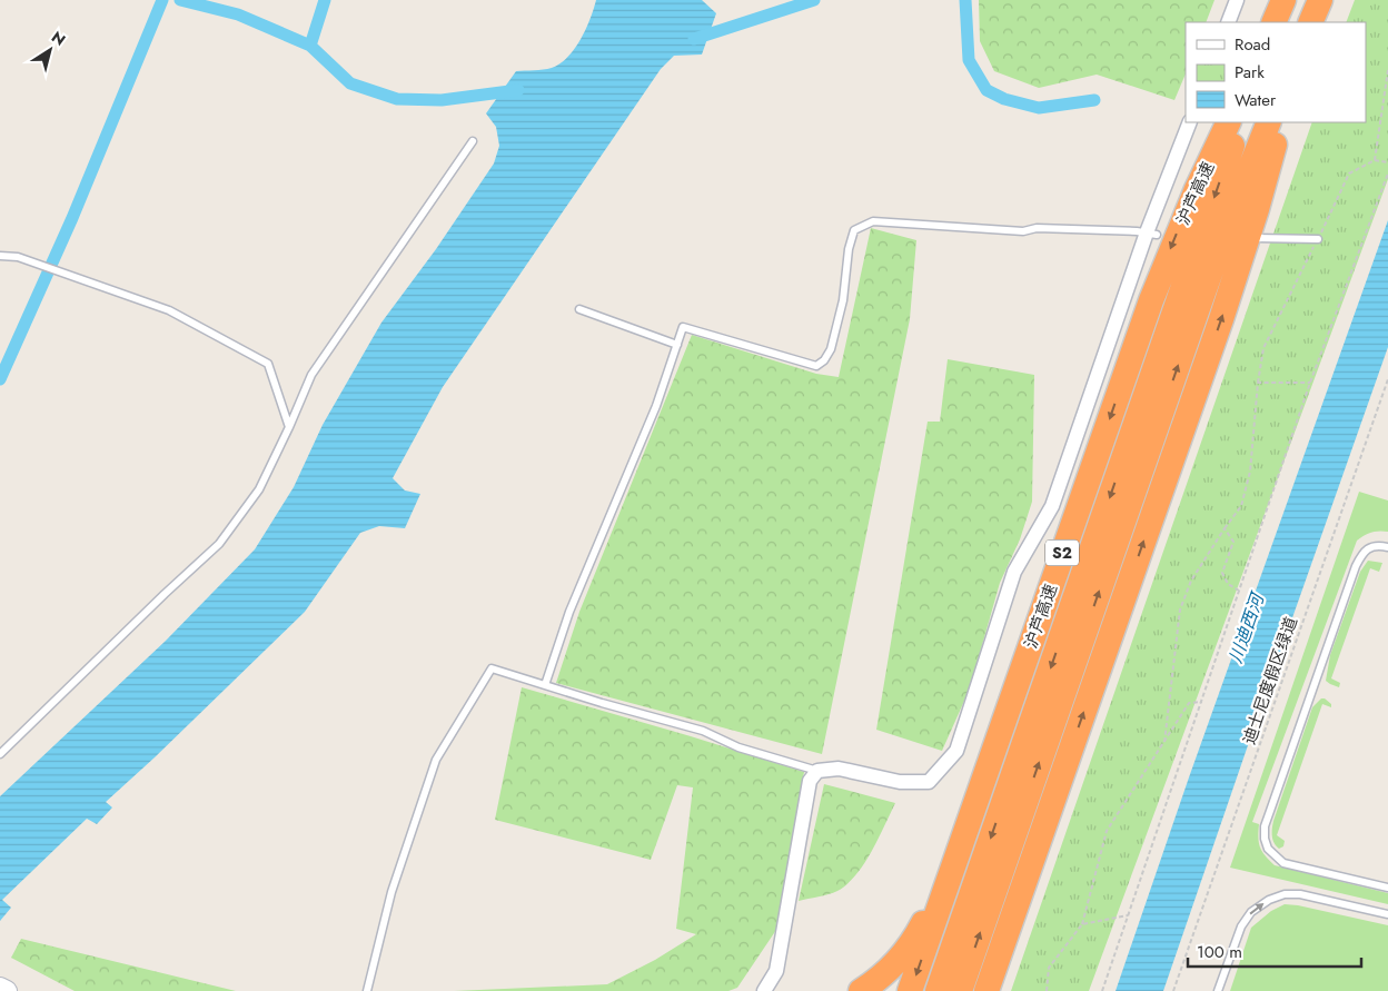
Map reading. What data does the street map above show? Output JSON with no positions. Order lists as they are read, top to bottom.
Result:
{
  "streets": {
    "highway": ["沪芦高速", "S2"],
    "path": ["迪士尼度假区绿道"]
  },
  "water": ["川迪西河"],
  "legend": ["Road", "Park", "Water"],
  "scale_bar": "100 m",
  "north": "top right"
}
